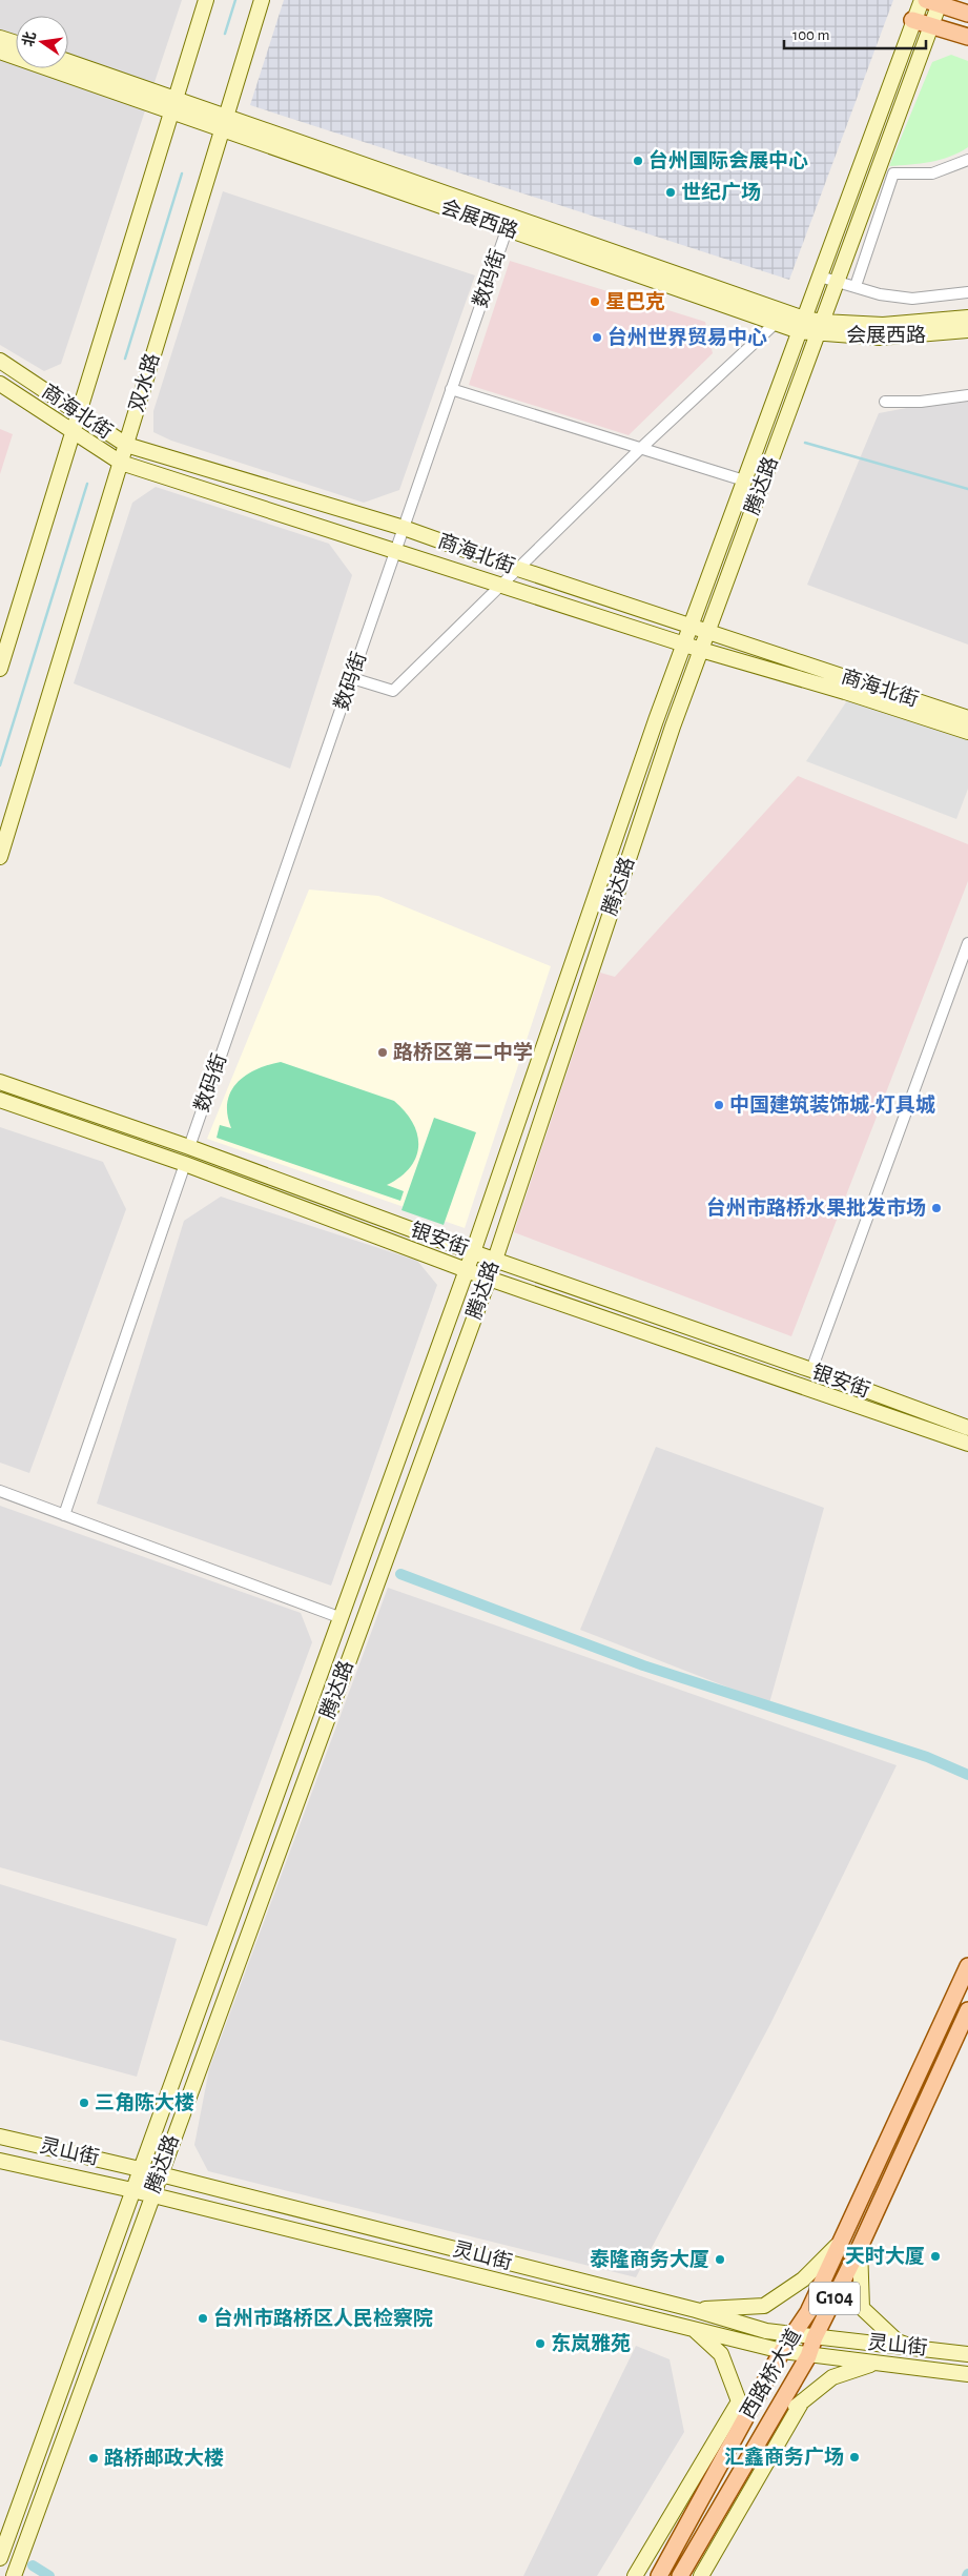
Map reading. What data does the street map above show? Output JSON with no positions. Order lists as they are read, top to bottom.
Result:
{
  "streets": {
    "main road": [
      "会展西路",
      "双水路",
      "商海北街",
      "腾达路",
      "银安街",
      "灵山街",
      "G104",
      "西路桥大道"
    ],
    "street": ["数码街"]
  },
  "crossings": [
    ["会展西路", "数码街"],
    ["会展西路", "双水路"],
    ["会展西路", "腾达路"],
    ["数码街", "商海北街"],
    ["数码街", "银安街"],
    ["双水路", "商海北街"],
    ["商海北街", "腾达路"],
    ["腾达路", "银安街"],
    ["腾达路", "灵山街"],
    ["灵山街", "西路桥大道"]
  ],
  "places": [
    "台州国际会展中心",
    "世纪广场",
    "星巴克",
    "台州世界贸易中心",
    "路桥区第二中学",
    "中国建筑装饰城-灯具城",
    "台州市路桥水果批发市场",
    "三角陈大楼",
    "天时大厦",
    "泰隆商务大厦",
    "台州市路桥区人民检察院",
    "东岚雅苑",
    "汇鑫商务广场",
    "路桥邮政大楼"
  ],
  "scale_bar": "100 m",
  "north": "left"
}
